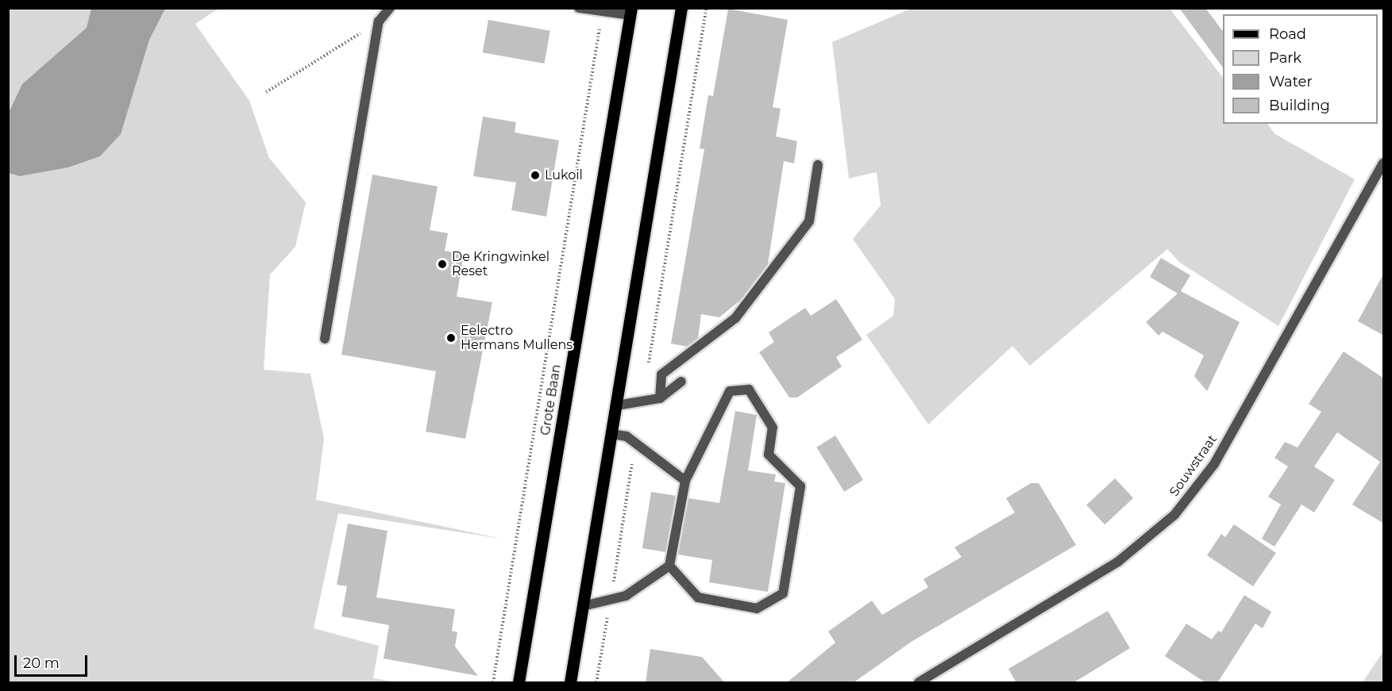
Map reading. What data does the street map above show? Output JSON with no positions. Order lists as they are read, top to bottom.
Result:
{
  "streets": {
    "main road": ["Grote Baan"],
    "street": ["Souwstraat"]
  },
  "places": ["Lukoil", "De Kringwinkel Reset", "Eelectro Hermans Mullens"],
  "legend": [
    "Road",
    "Park",
    "Water",
    "Building"
  ],
  "scale_bar": "20 m"
}
